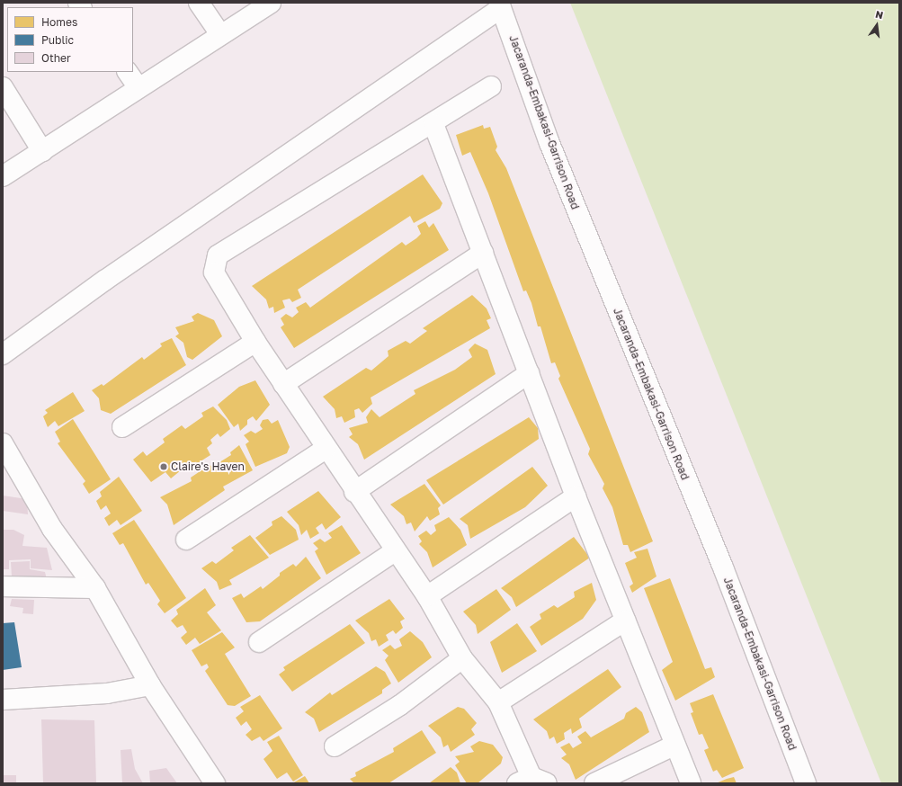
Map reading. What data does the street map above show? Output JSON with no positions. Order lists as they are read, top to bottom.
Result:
{
  "streets": {
    "street": ["Jacaranda-Embakasi-Garrison Road"]
  },
  "places": ["Claire's Haven"],
  "legend": ["Homes", "Public", "Other"],
  "north": "top"
}
